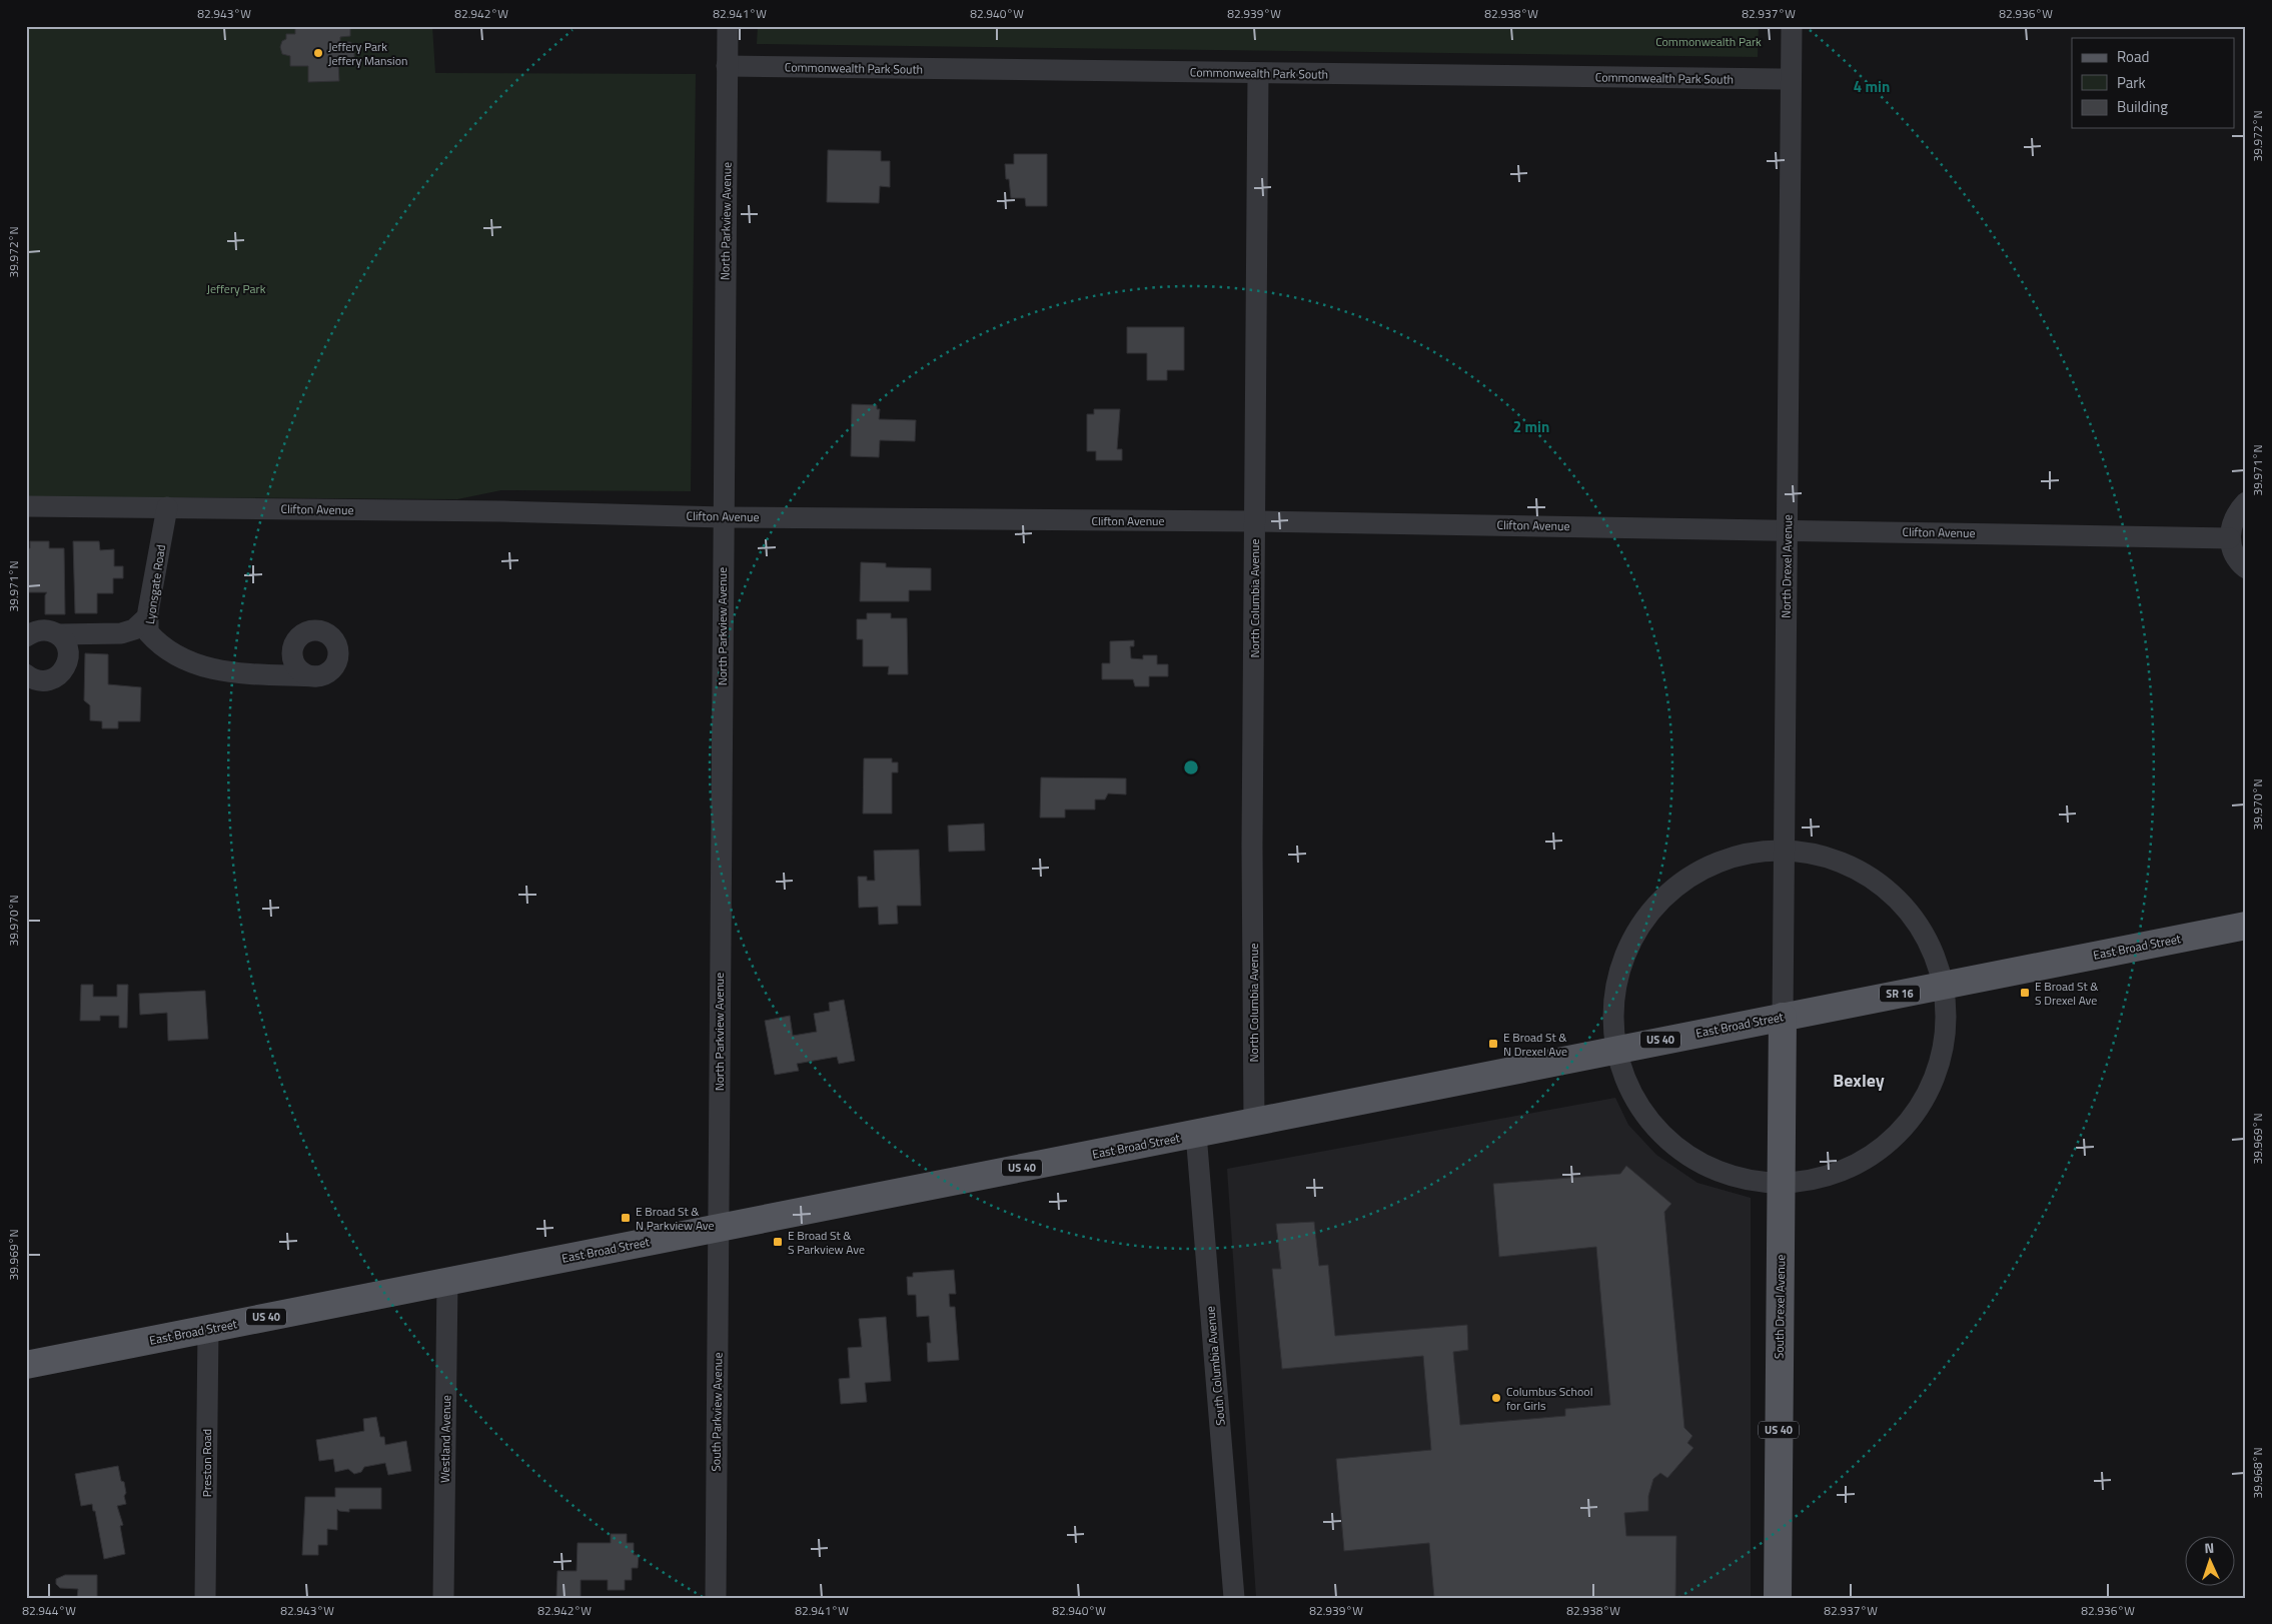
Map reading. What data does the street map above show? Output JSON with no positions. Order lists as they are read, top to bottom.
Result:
{
  "streets": {
    "main road": [
      "East Broad Street",
      "SR 16",
      "US 40",
      "South Drexel Avenue"
    ],
    "street": [
      "Commonwealth Park South",
      "North Parkview Avenue",
      "Clifton Avenue",
      "North Drexel Avenue",
      "Lyonsgate Road",
      "North Columbia Avenue",
      "South Columbia Avenue",
      "South Parkview Avenue",
      "Westland Avenue",
      "Preston Road"
    ]
  },
  "crossings": [
    ["Commonwealth Park South", "North Parkview Avenue"],
    ["Commonwealth Park South", "North Drexel Avenue"],
    ["Commonwealth Park South", "North Columbia Avenue"],
    ["North Parkview Avenue", "Clifton Avenue"],
    ["North Parkview Avenue", "East Broad Street"],
    ["North Parkview Avenue", "South Parkview Avenue"],
    ["Clifton Avenue", "North Drexel Avenue"],
    ["Clifton Avenue", "Lyonsgate Road"],
    ["Clifton Avenue", "North Columbia Avenue"],
    ["North Drexel Avenue", "East Broad Street"],
    ["North Drexel Avenue", "South Drexel Avenue"],
    ["North Columbia Avenue", "East Broad Street"],
    ["East Broad Street", "South Drexel Avenue"],
    ["East Broad Street", "South Columbia Avenue"],
    ["East Broad Street", "South Parkview Avenue"],
    ["East Broad Street", "Westland Avenue"],
    ["East Broad Street", "Preston Road"]
  ],
  "districts": ["Bexley"],
  "parks": ["Commonwealth Park", "Jeffery Park"],
  "places": {
    "other": ["Jeffery Park Jeffery Mansion", "Columbus School for Girls"],
    "transit": [
      "E Broad St & S Drexel Ave",
      "E Broad St & N Drexel Ave",
      "E Broad St & N Parkview Ave",
      "E Broad St & S Parkview Ave"
    ]
  },
  "legend": ["Road", "Park", "Building"],
  "north": "top",
  "coordinates": [
    "82.943°W",
    "82.942°W",
    "82.941°W",
    "82.940°W",
    "82.939°W",
    "82.938°W",
    "82.937°W",
    "82.936°W",
    "39.972°N",
    "39.971°N",
    "39.970°N",
    "39.969°N",
    "39.968°N",
    "82.944°W"
  ],
  "rings": ["4 min", "2 min"]
}
